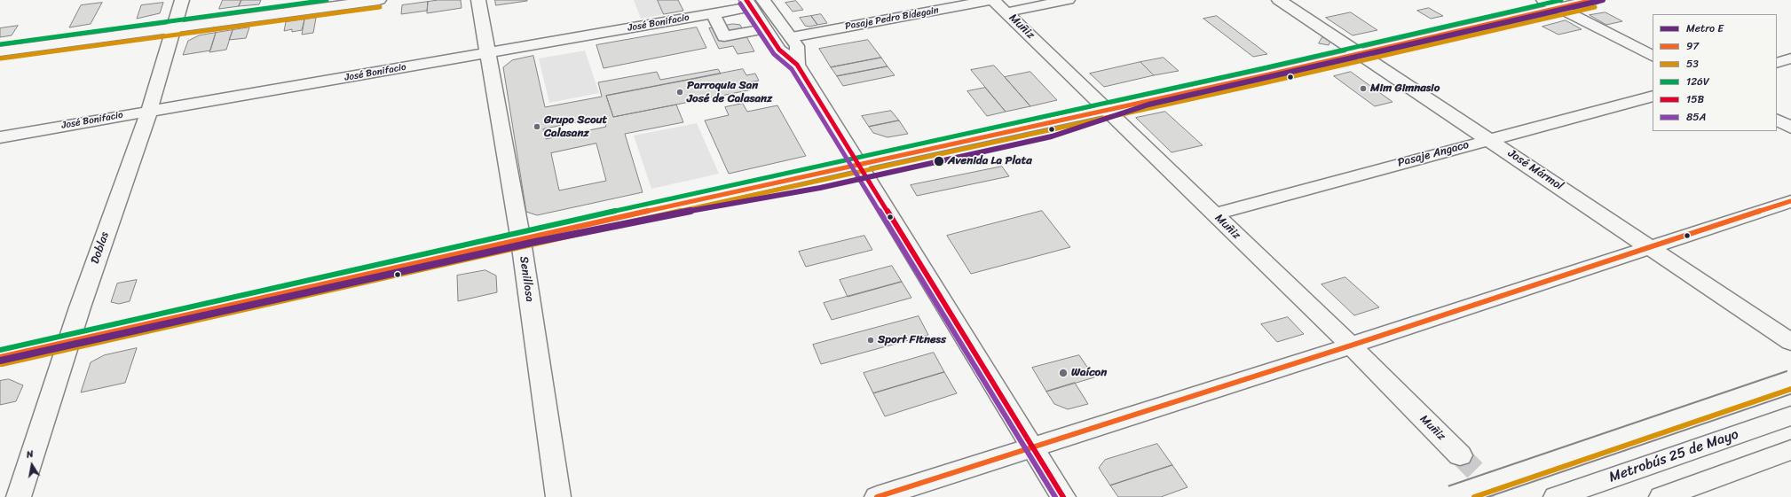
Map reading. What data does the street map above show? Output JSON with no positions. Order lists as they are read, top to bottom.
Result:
{
  "streets": {
    "main road": [
      "Pasaje Pedro Bidegain",
      "José Bonifacio",
      "Muñiz",
      "Pasaje Angaco",
      "José Mármol",
      "Doblas",
      "Senillosa",
      "Metrobús 25 de Mayo"
    ]
  },
  "crossings": [
    ["Pasaje Pedro Bidegain", "Muñiz"],
    ["José Bonifacio", "Doblas"],
    ["José Bonifacio", "Senillosa"],
    ["Muñiz", "Pasaje Angaco"],
    ["Pasaje Angaco", "José Mármol"]
  ],
  "places": [
    "Mim Gimnasio",
    "Parroquia San José de Calasanz",
    "Grupo Scout Calasanz",
    "Avenida La Plata",
    "Sport Fitness",
    "Waícon"
  ],
  "lines": [
    "metro line E",
    "transit line 97",
    "transit line 126V",
    "transit line 15B",
    "transit line 85A",
    "transit line 53"
  ],
  "legend": [
    "Metro E",
    "97",
    "53",
    "126V",
    "15B",
    "85A"
  ],
  "north": "top"
}
